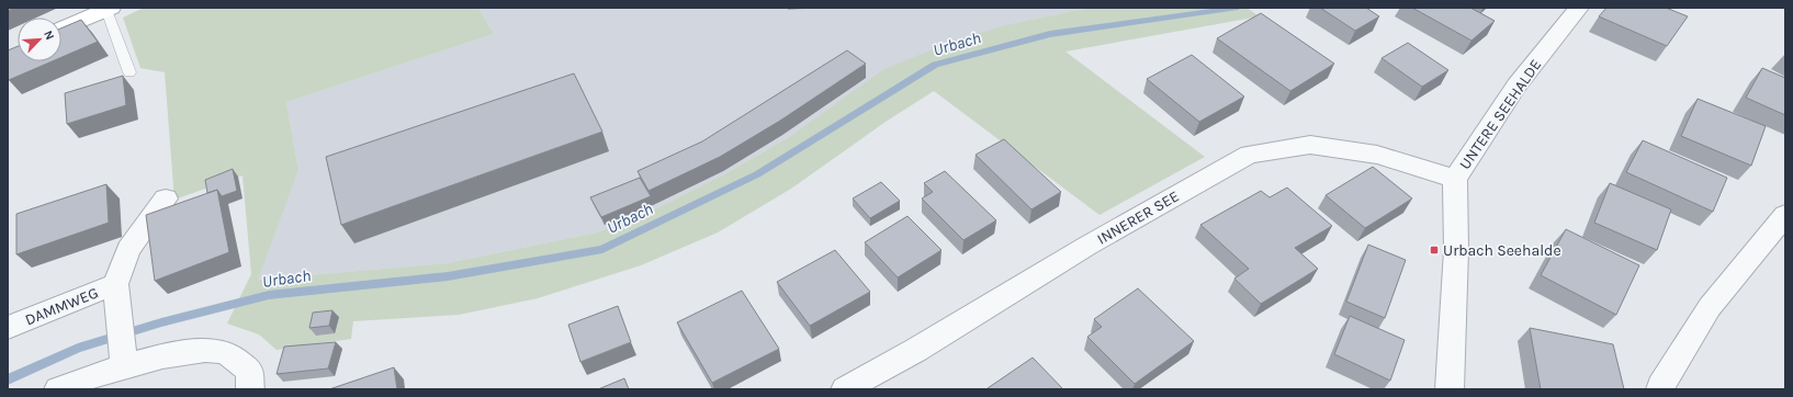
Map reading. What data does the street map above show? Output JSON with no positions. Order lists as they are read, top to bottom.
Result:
{
  "streets": {
    "street": ["UNTERE SEEHALDE", "INNERER SEE", "DAMMWEG"]
  },
  "crossings": [
    ["UNTERE SEEHALDE", "INNERER SEE"]
  ],
  "water": ["Urbach"],
  "places": {
    "transit": ["Urbach Seehalde"]
  },
  "north": "top right"
}
